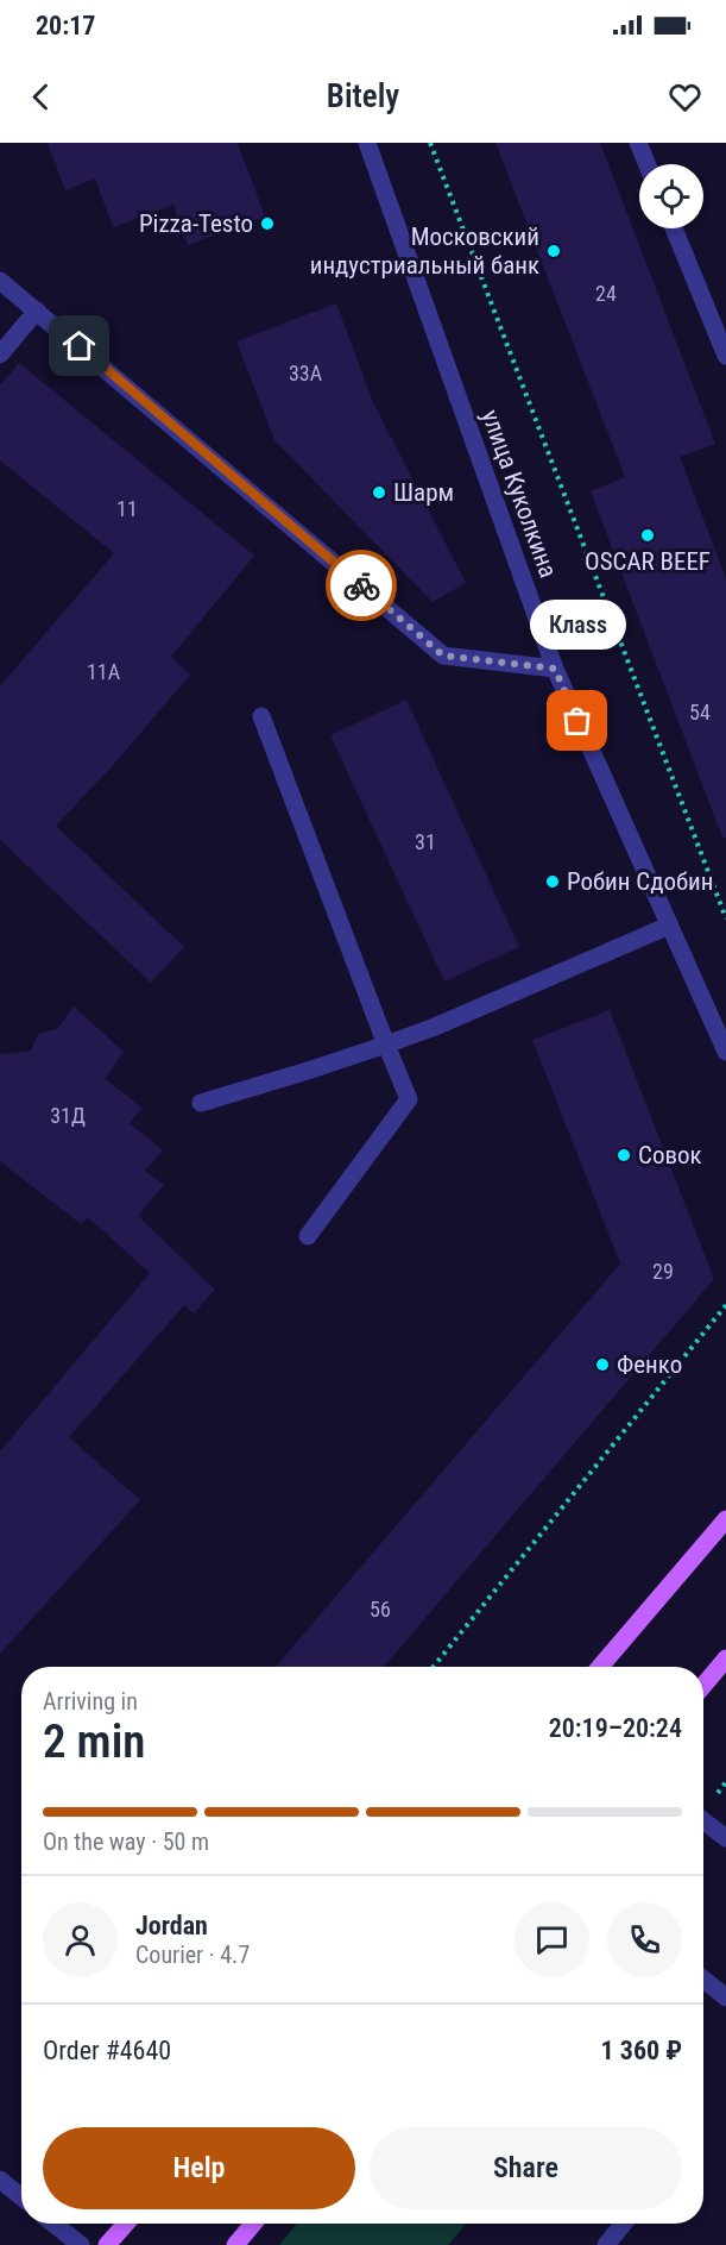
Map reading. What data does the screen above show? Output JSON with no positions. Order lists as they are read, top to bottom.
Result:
{
  "streets": {
    "street": ["улица Куколкина"]
  },
  "places": [
    "Pizza-Testo",
    "Московский индустриальный банк",
    "Шарм",
    "OSCAR BEEF",
    "Клаss",
    "Робин Сдобин",
    "Совок",
    "Фенко"
  ],
  "house_numbers": [
    "24",
    "33А",
    "11",
    "11А",
    "54",
    "31",
    "31Д",
    "29",
    "56"
  ],
  "page": {
    "status": "20:17",
    "header": "Bitely",
    "bubble": "Клаss",
    "heading": ["2 min", "Arriving in", "20:19–20:24"],
    "panel": [
      "Jordan",
      "Courier · 4.7",
      "Order #4640",
      "1 360 ₽"
    ],
    "bar": "On the way · 50 m",
    "buttons": ["Help", "Share"]
  }
}
